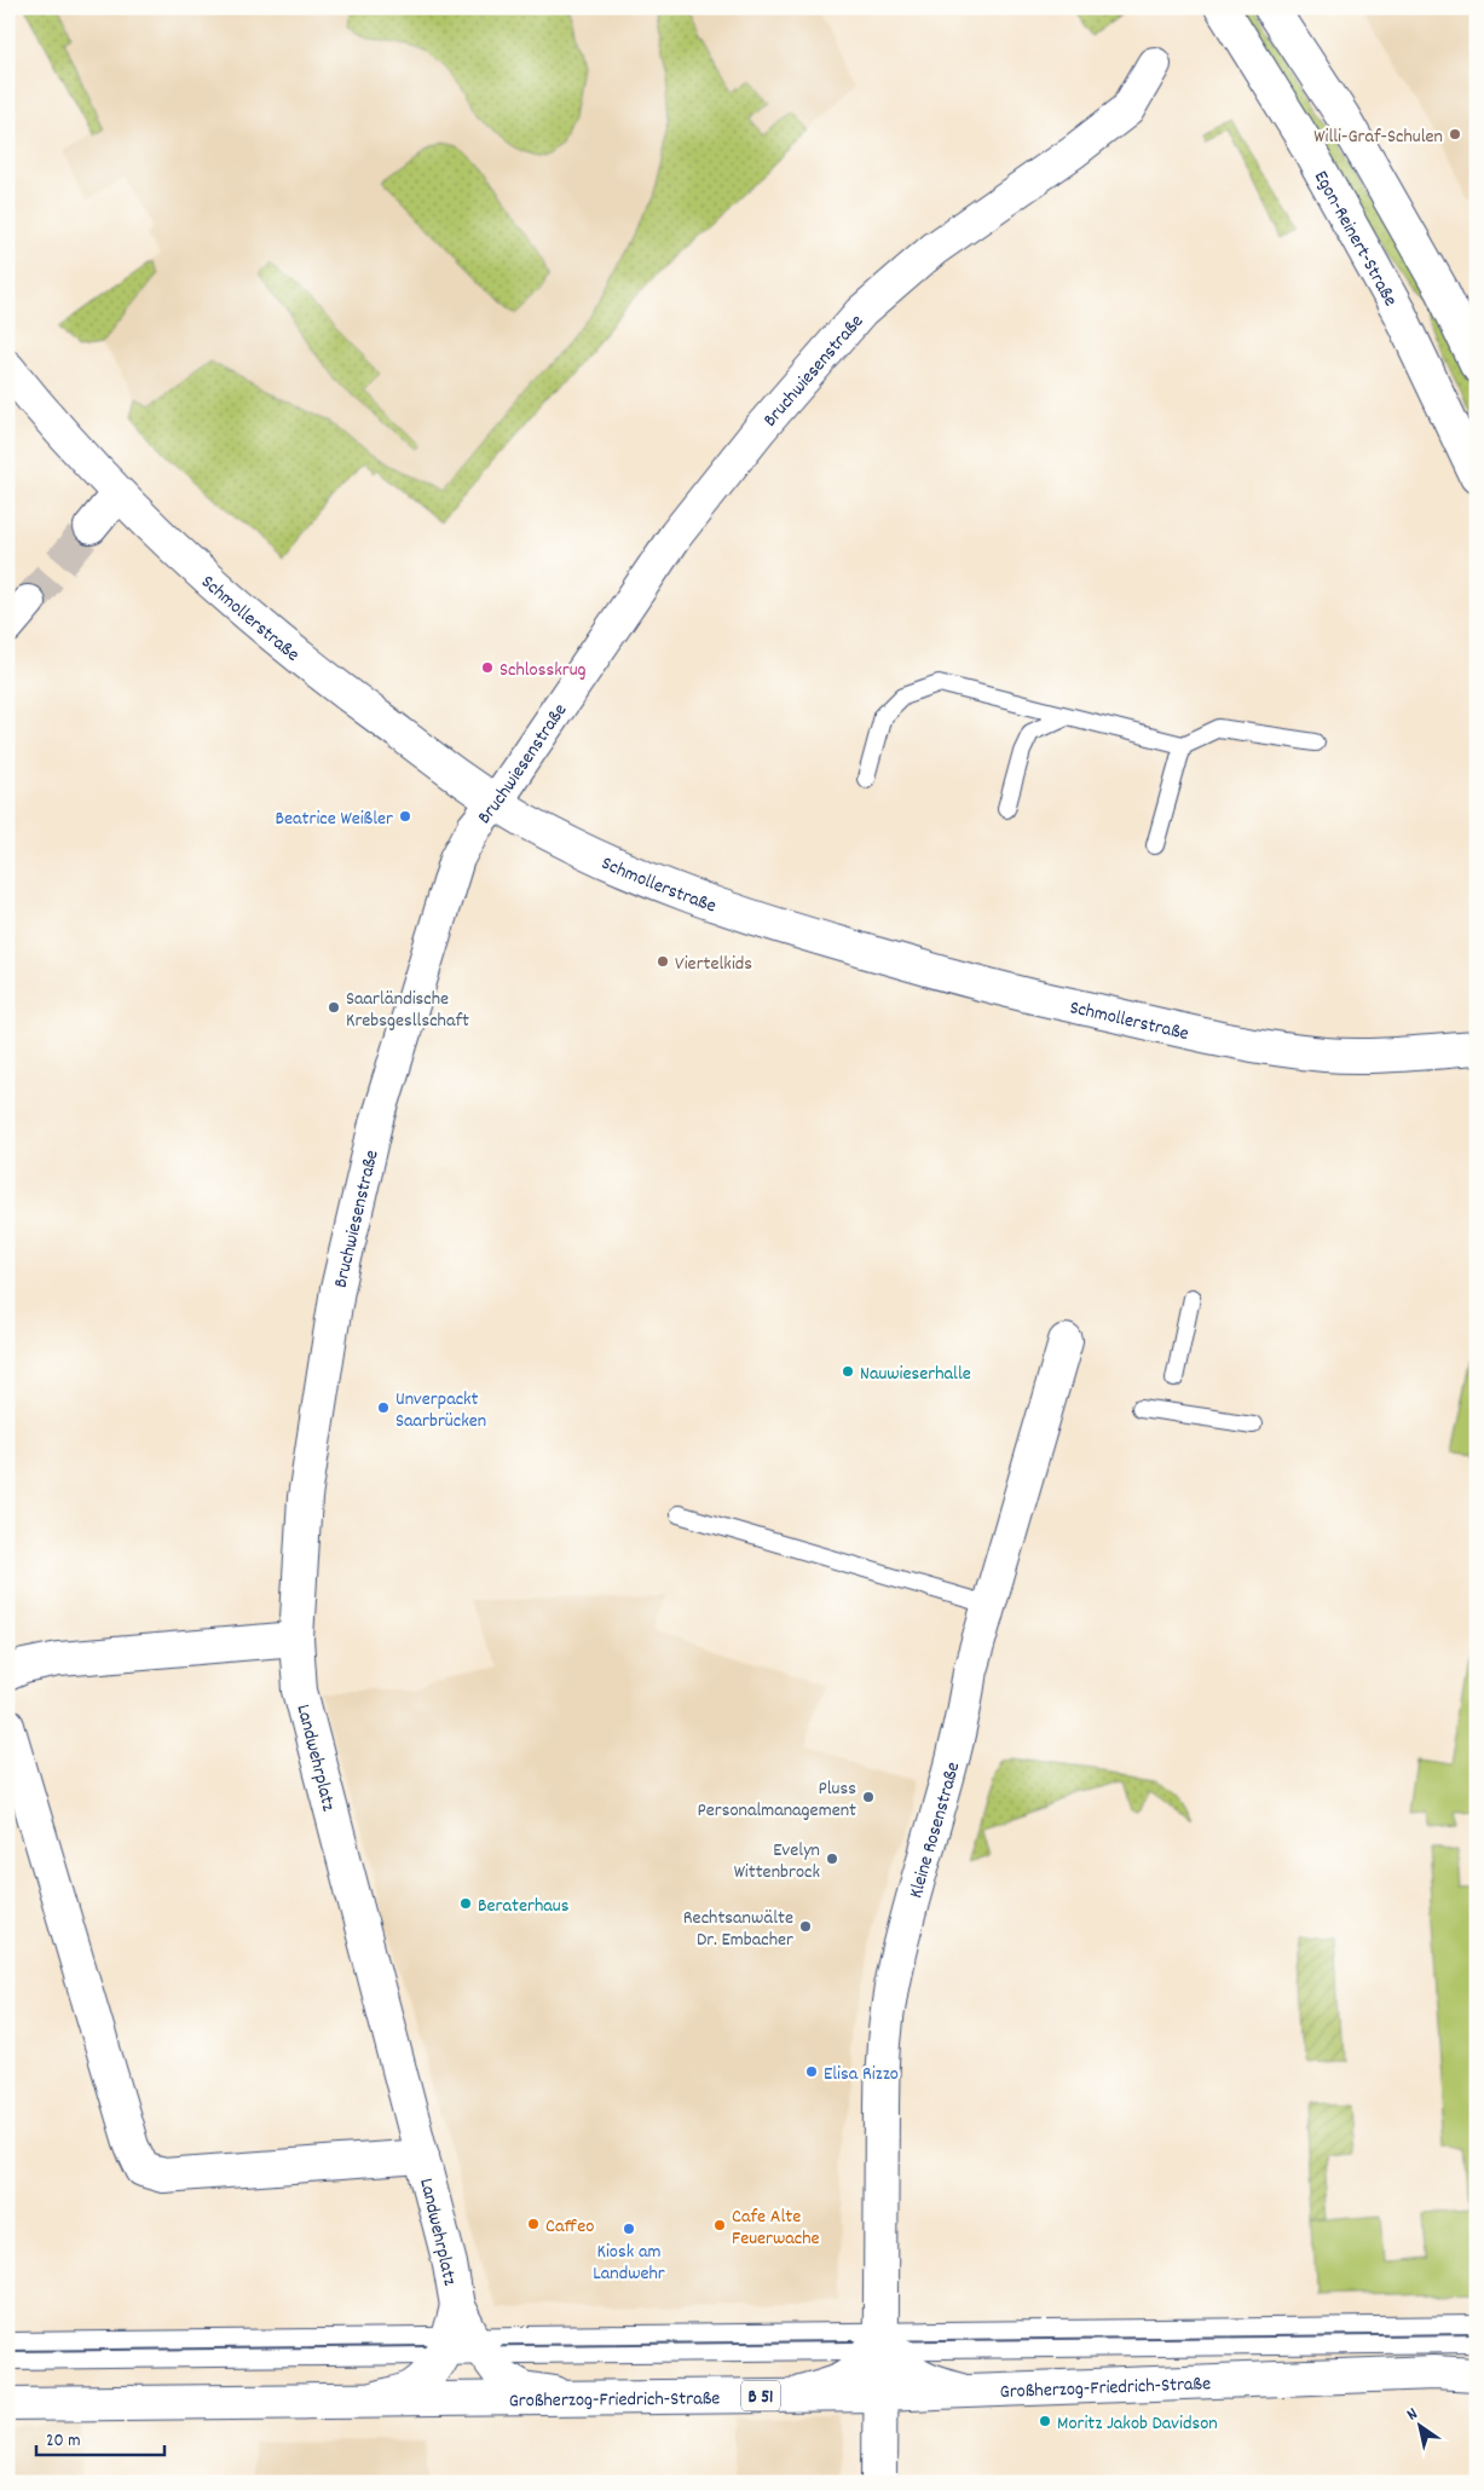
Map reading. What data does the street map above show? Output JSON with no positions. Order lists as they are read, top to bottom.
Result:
{
  "streets": {
    "street": [
      "Egon-Reinert-Straße",
      "Bruchwiesenstraße",
      "Schmollerstraße",
      "Landwehrplatz",
      "Kleine Rosenstraße",
      "Großherzog-Friedrich-Straße",
      "B 51"
    ]
  },
  "crossings": [
    ["Bruchwiesenstraße", "Schmollerstraße"],
    ["Bruchwiesenstraße", "Landwehrplatz"],
    ["Landwehrplatz", "Großherzog-Friedrich-Straße"],
    ["Kleine Rosenstraße", "Großherzog-Friedrich-Straße"]
  ],
  "places": [
    "Willi-Graf-Schulen",
    "Schlosskrug",
    "Beatrice Weißler",
    "Viertelkids",
    "Saarländische Krebsgesllschaft",
    "Nauwieserhalle",
    "Unverpackt Saarbrücken",
    "Pluss Personalmanagement",
    "Evelyn Wittenbrock",
    "Beraterhaus",
    "Rechtsanwälte Dr. Embacher",
    "Elisa Rizzo",
    "Caffeo",
    "Cafe Alte Feuerwache",
    "Kiosk am Landwehr",
    "Moritz Jakob Davidson"
  ],
  "scale_bar": "20 m",
  "north": "top left"
}
